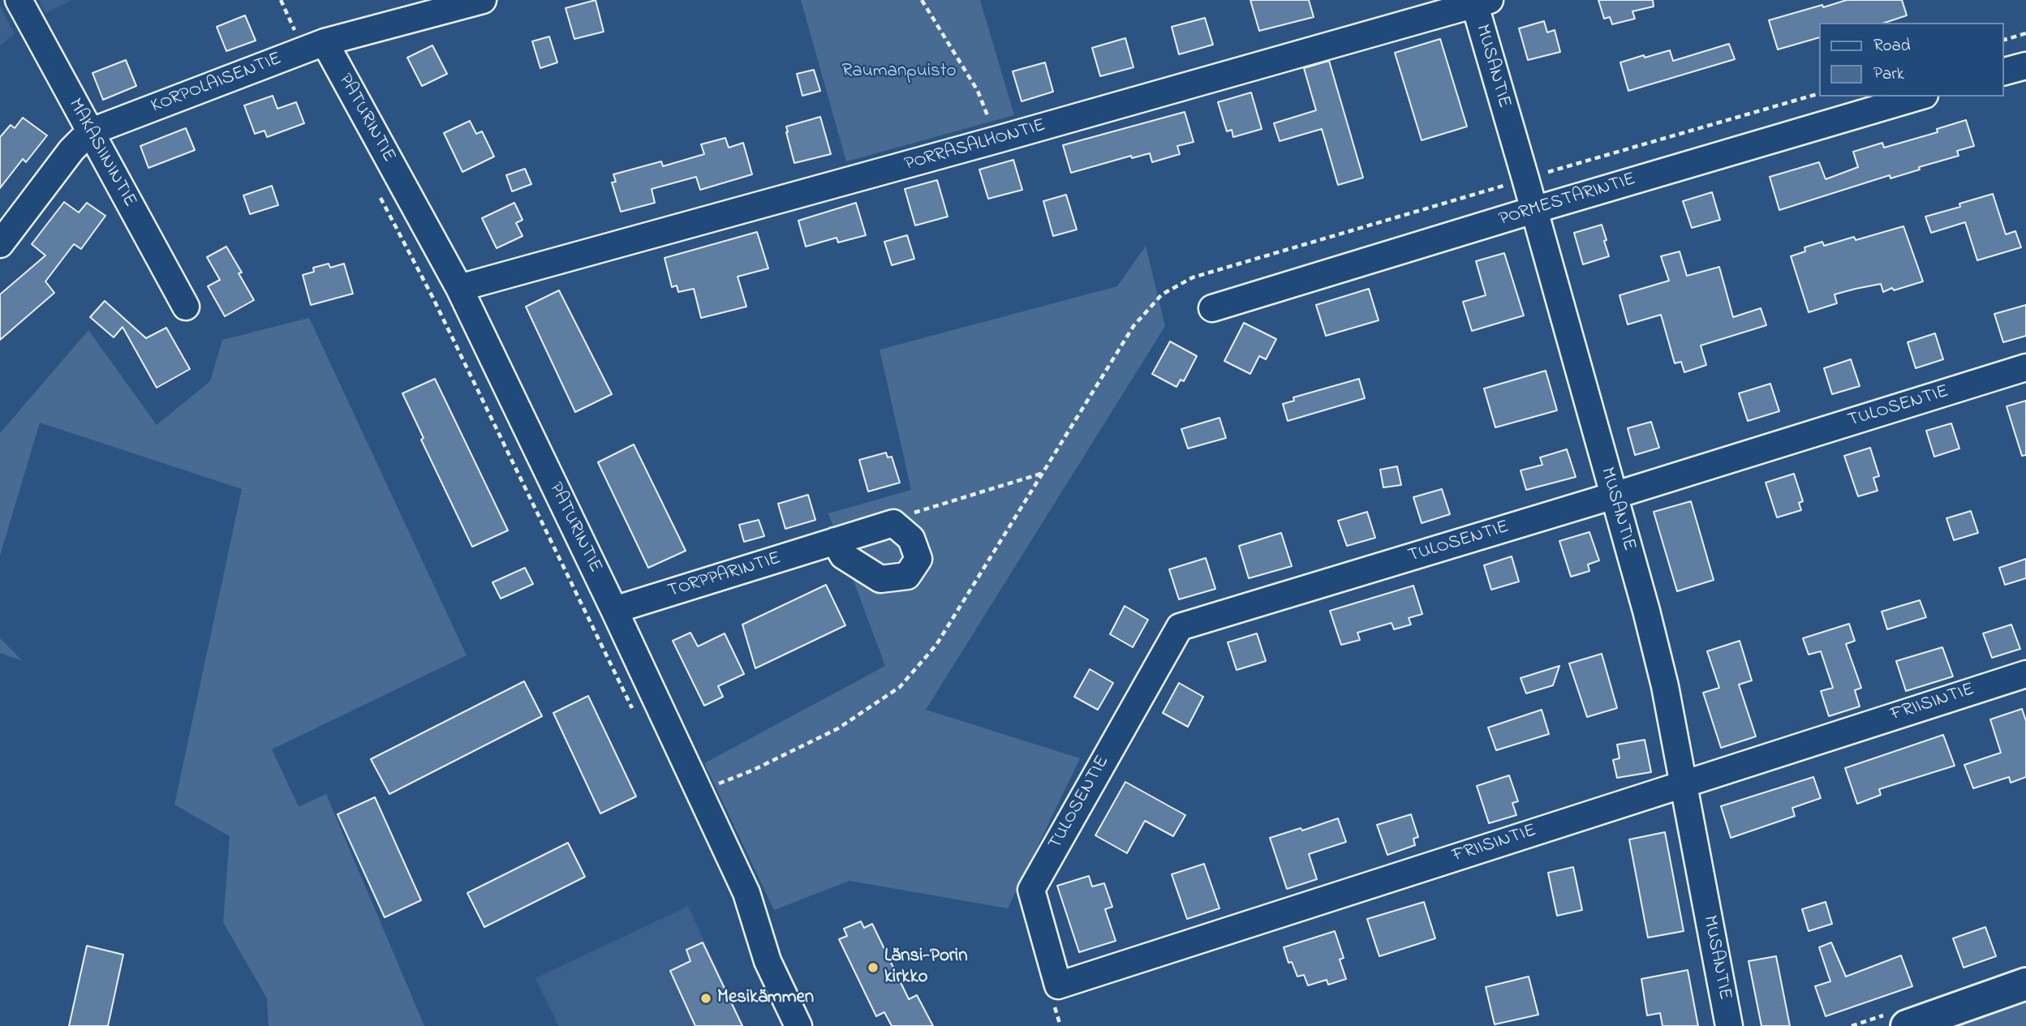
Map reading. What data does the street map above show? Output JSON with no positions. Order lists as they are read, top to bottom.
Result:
{
  "streets": {
    "street": [
      "MUSANTIE",
      "KORPOLAISENTIE",
      "PATURINTIE",
      "PORRASALHONTIE",
      "MAKASIININTIE",
      "PORMESTARINTIE",
      "TULOSENTIE",
      "TORPPARINTIE",
      "FRIISINTIE"
    ]
  },
  "crossings": [
    ["MUSANTIE", "PORRASALHONTIE"],
    ["MUSANTIE", "PORMESTARINTIE"],
    ["MUSANTIE", "TULOSENTIE"],
    ["MUSANTIE", "FRIISINTIE"],
    ["KORPOLAISENTIE", "PATURINTIE"],
    ["KORPOLAISENTIE", "MAKASIININTIE"],
    ["PATURINTIE", "PORRASALHONTIE"],
    ["PATURINTIE", "TORPPARINTIE"],
    ["TULOSENTIE", "FRIISINTIE"]
  ],
  "parks": ["Raumanpuisto"],
  "places": ["Länsi-Porin kirkko", "Mesikämmen"],
  "legend": ["Road", "Park"]
}
